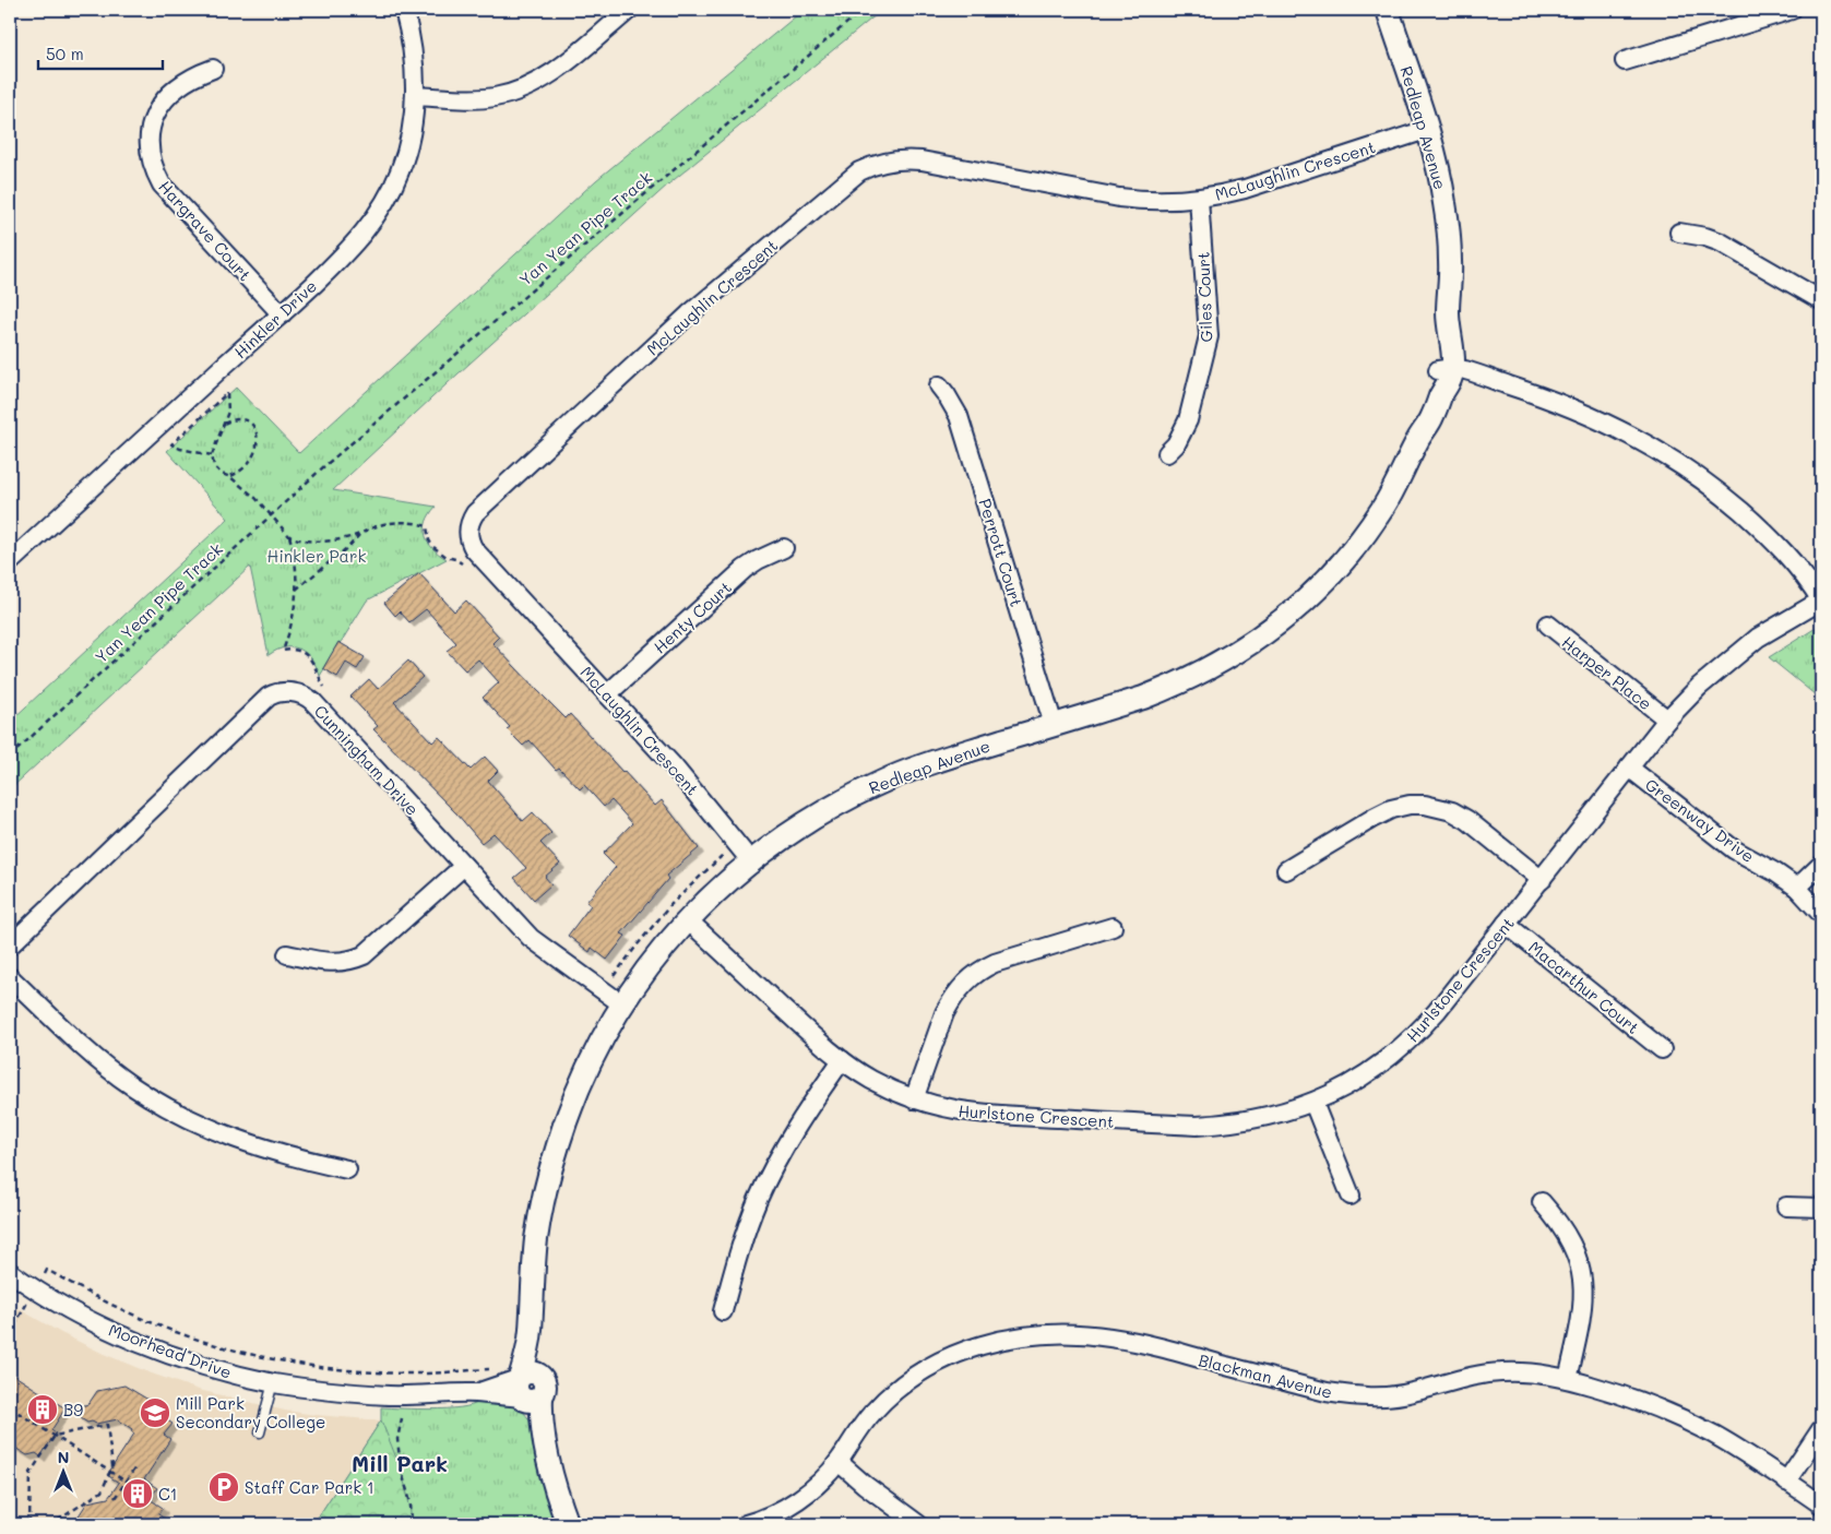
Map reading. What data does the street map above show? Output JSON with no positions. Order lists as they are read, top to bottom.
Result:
{
  "streets": {
    "street": [
      "Redleap Avenue",
      "McLaughlin Crescent",
      "Hargrave Court",
      "Giles Court",
      "Hinkler Drive",
      "Perrott Court",
      "Henty Court",
      "Harper Place",
      "Cunningham Drive",
      "Greenway Drive",
      "Hurlstone Crescent",
      "Macarthur Court",
      "Moorhead Drive",
      "Blackman Avenue"
    ],
    "path": ["Yan Yean Pipe Track"]
  },
  "crossings": [
    ["Redleap Avenue", "McLaughlin Crescent"],
    ["Redleap Avenue", "Perrott Court"],
    ["Redleap Avenue", "Cunningham Drive"],
    ["Redleap Avenue", "Hurlstone Crescent"],
    ["Redleap Avenue", "Moorhead Drive"],
    ["McLaughlin Crescent", "Giles Court"],
    ["McLaughlin Crescent", "Henty Court"],
    ["Hargrave Court", "Hinkler Drive"],
    ["Harper Place", "Hurlstone Crescent"],
    ["Greenway Drive", "Hurlstone Crescent"],
    ["Hurlstone Crescent", "Macarthur Court"]
  ],
  "districts": ["Mill Park"],
  "parks": ["Hinkler Park"],
  "places": {
    "building": ["B9", "C1"],
    "school or university": ["Mill Park Secondary College"],
    "parking": ["Staff Car Park 1"]
  },
  "scale_bar": "50 m",
  "north": "top"
}
